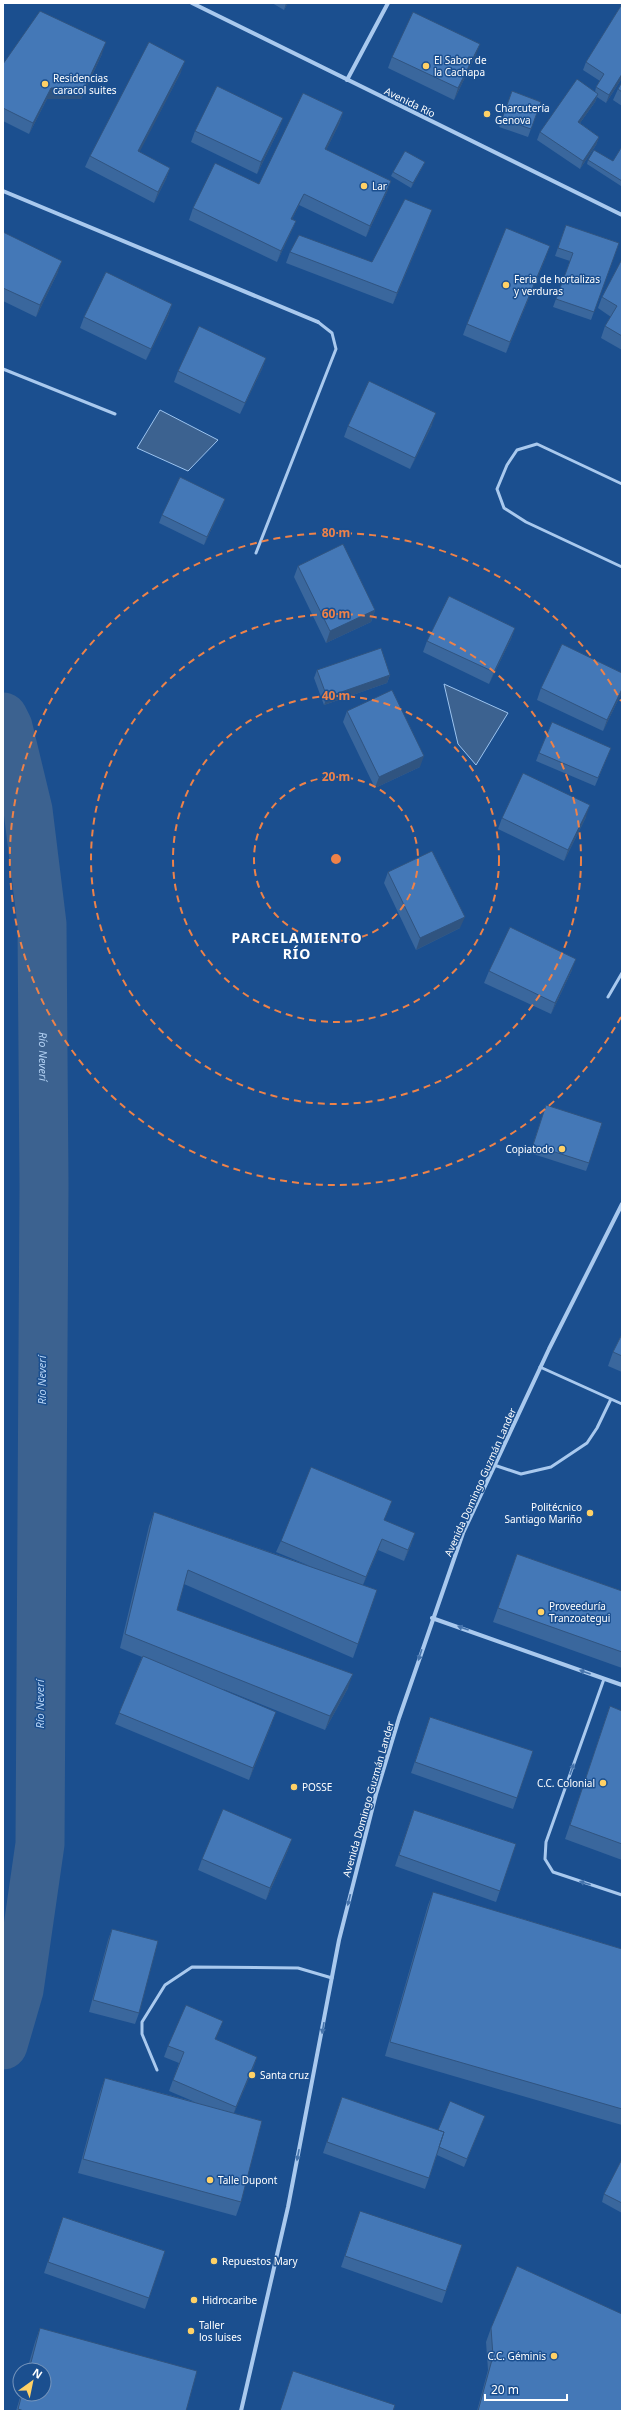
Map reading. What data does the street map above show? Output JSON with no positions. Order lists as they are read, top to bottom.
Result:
{
  "streets": {
    "street": ["Avenida Río", "Avenida Domingo Guzmán Lander"]
  },
  "one_way": ["Avenida Domingo Guzmán Lander"],
  "districts": ["PARCELAMIENTO RÍO"],
  "water": ["Río Neverí"],
  "places": [
    "El Sabor de la Cachapa",
    "Residencias caracol suites",
    "Charcutería Genova",
    "Lar",
    "Feria de hortalizas y verduras",
    "Copiatodo",
    "Politécnico Santiago Mariño",
    "Proveeduría Tranzoategui",
    "C.C. Colonial",
    "POSSE",
    "Santa cruz",
    "Talle Dupont",
    "Repuestos Mary",
    "Hidrocaribe",
    "Taller los luises",
    "C.C. Géminis"
  ],
  "scale_bar": "20 m",
  "north": "top right",
  "rings": [
    "80 m",
    "60 m",
    "40 m",
    "20 m"
  ]
}
